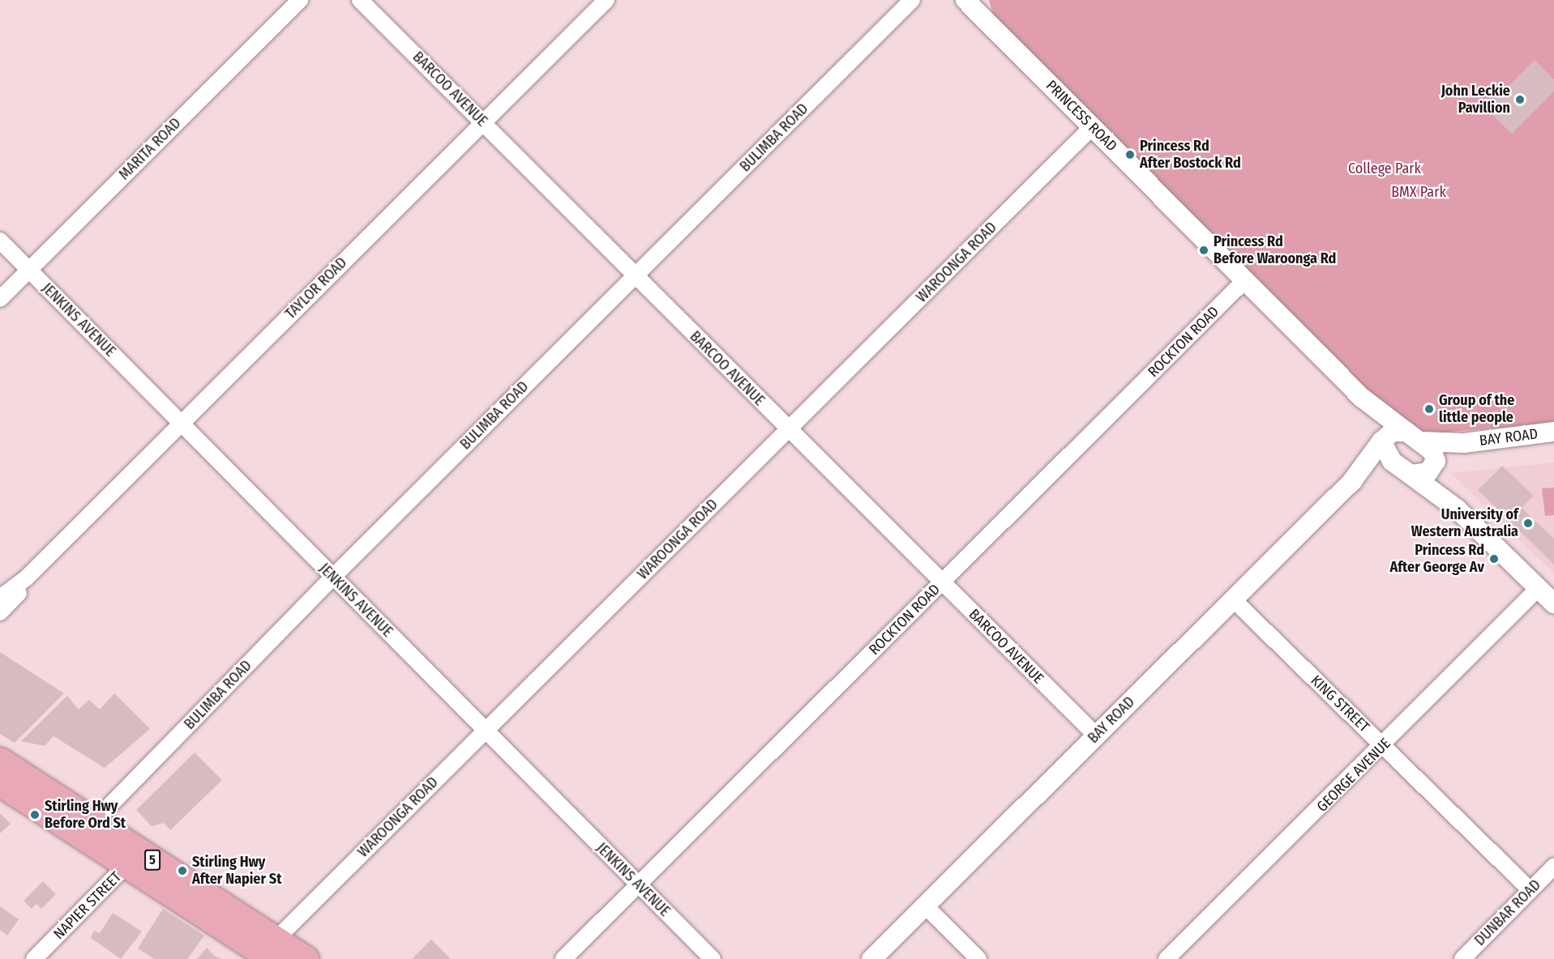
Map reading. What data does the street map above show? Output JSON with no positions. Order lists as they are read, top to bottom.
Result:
{
  "streets": {
    "highway": ["5"],
    "street": [
      "BARCOO AVENUE",
      "PRINCESS ROAD",
      "BULIMBA ROAD",
      "MARITA ROAD",
      "WAROONGA ROAD",
      "TAYLOR ROAD",
      "JENKINS AVENUE",
      "ROCKTON ROAD",
      "BAY ROAD",
      "KING STREET",
      "GEORGE AVENUE",
      "NAPIER STREET",
      "DUNBAR ROAD"
    ]
  },
  "crossings": [
    ["BARCOO AVENUE", "BULIMBA ROAD"],
    ["BARCOO AVENUE", "WAROONGA ROAD"],
    ["BARCOO AVENUE", "TAYLOR ROAD"],
    ["BARCOO AVENUE", "ROCKTON ROAD"],
    ["BARCOO AVENUE", "BAY ROAD"],
    ["PRINCESS ROAD", "WAROONGA ROAD"],
    ["PRINCESS ROAD", "ROCKTON ROAD"],
    ["PRINCESS ROAD", "BAY ROAD"],
    ["BULIMBA ROAD", "JENKINS AVENUE"],
    ["BULIMBA ROAD", "5"],
    ["MARITA ROAD", "JENKINS AVENUE"],
    ["WAROONGA ROAD", "JENKINS AVENUE"],
    ["WAROONGA ROAD", "5"],
    ["TAYLOR ROAD", "JENKINS AVENUE"],
    ["JENKINS AVENUE", "ROCKTON ROAD"],
    ["BAY ROAD", "KING STREET"],
    ["KING STREET", "GEORGE AVENUE"],
    ["KING STREET", "DUNBAR ROAD"],
    ["5", "NAPIER STREET"]
  ],
  "parks": ["College Park", "BMX Park"],
  "places": [
    "John Leckie Pavillion",
    "Princess Rd After Bostock Rd",
    "Princess Rd Before Waroonga Rd",
    "Group of the little people",
    "University of Western Australia",
    "Princess Rd After George Av",
    "Stirling Hwy Before Ord St",
    "Stirling Hwy After Napier St"
  ]
}
